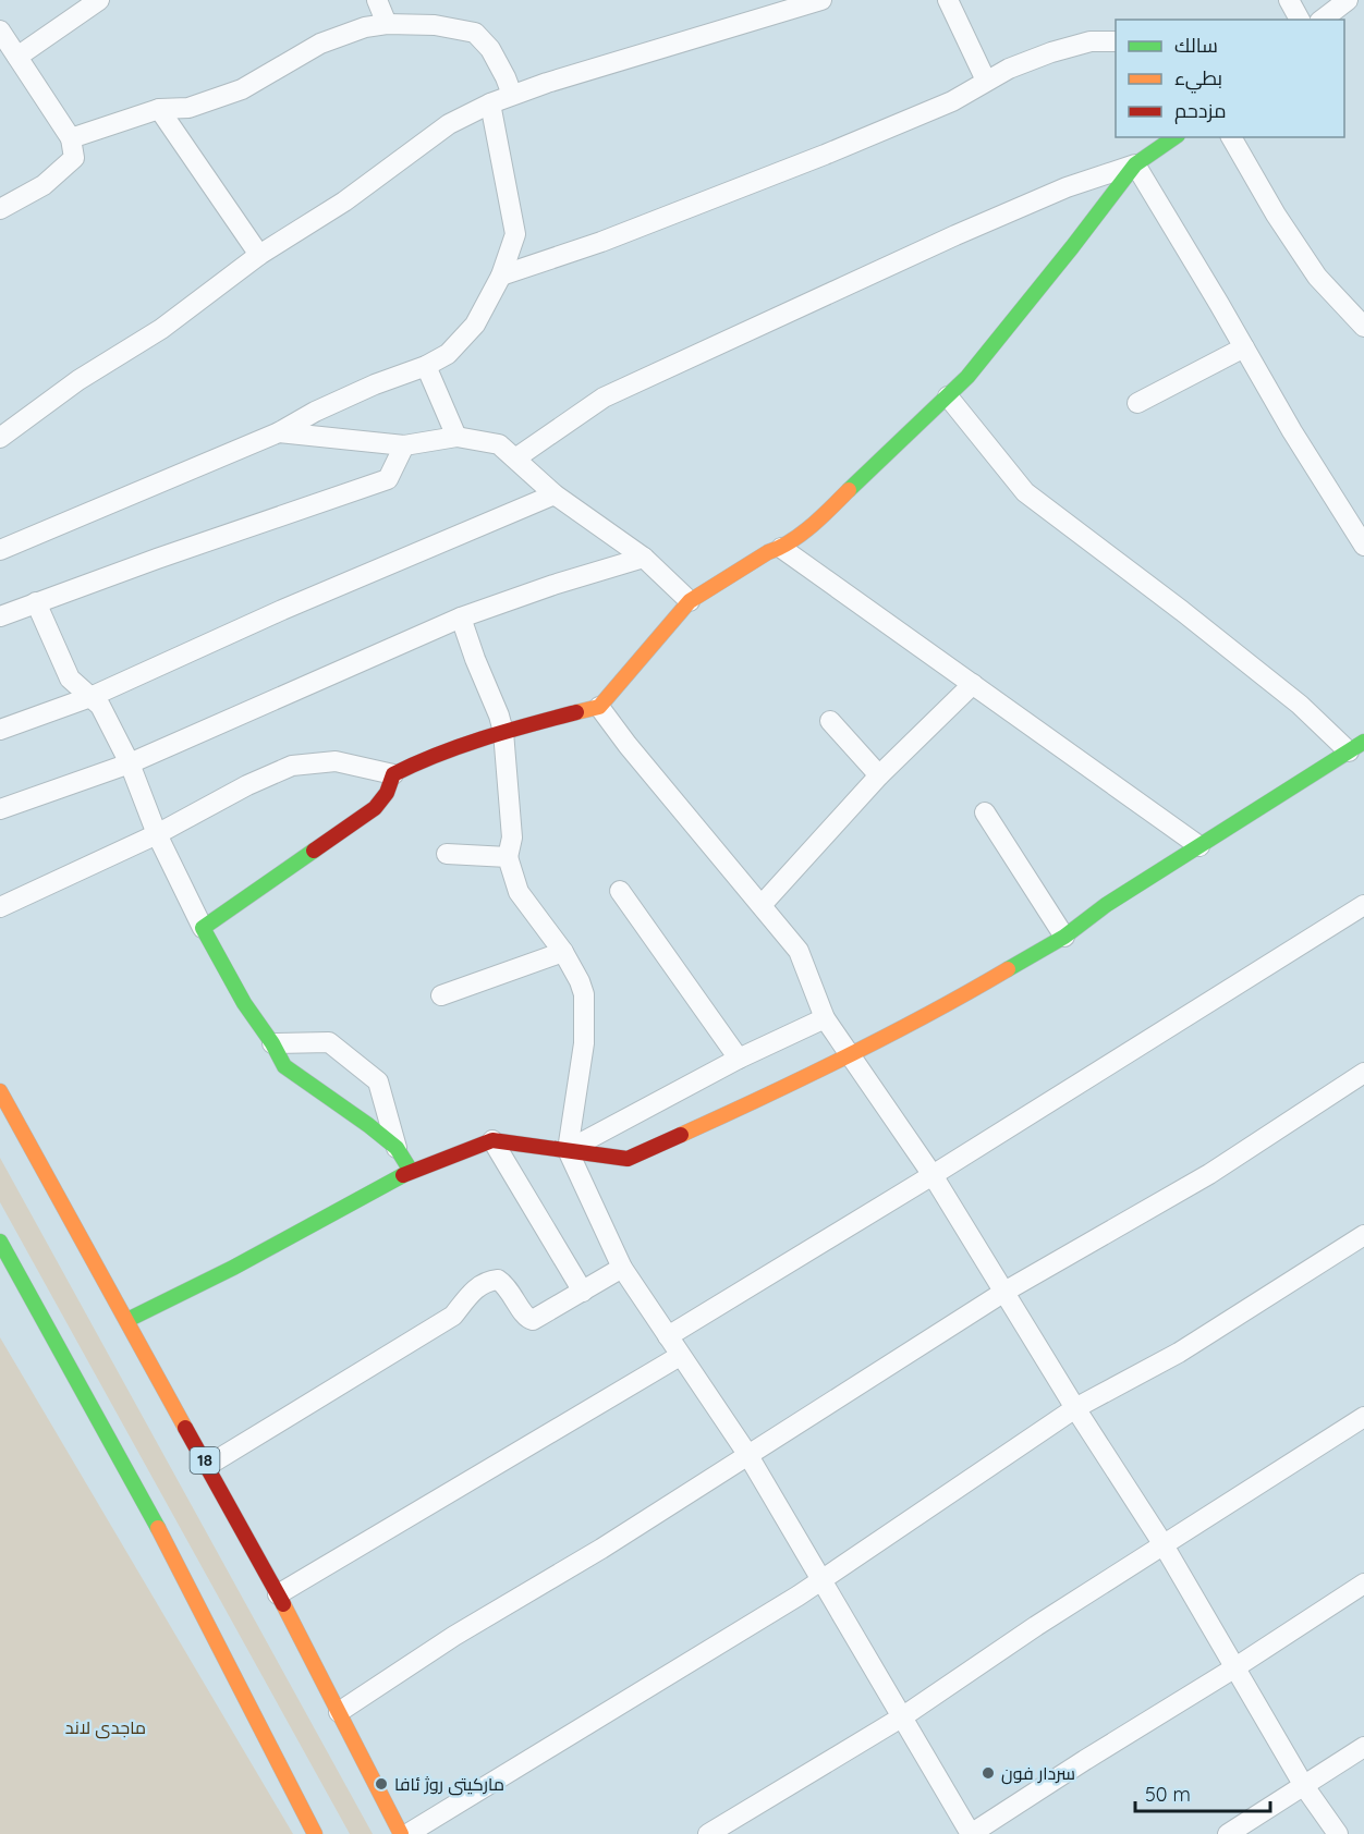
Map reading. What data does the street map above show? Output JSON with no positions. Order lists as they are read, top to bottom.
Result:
{
  "streets": {
    "main road": ["18"]
  },
  "parks": ["ماجدی لاند"],
  "places": ["سردار فون", "ماركيتى روژ ئافا"],
  "legend": ["سالك", "بطيء", "مزدحم"],
  "scale_bar": "50 m"
}
